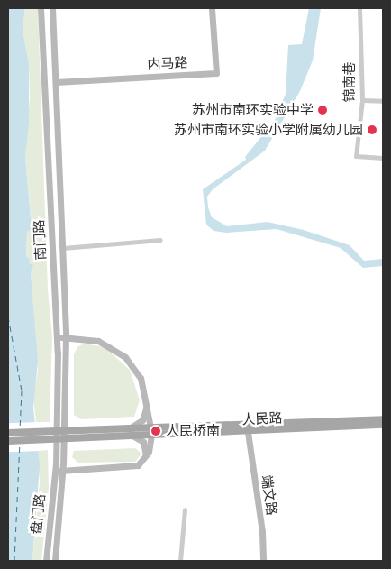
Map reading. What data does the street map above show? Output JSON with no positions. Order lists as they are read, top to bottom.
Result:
{
  "streets": {
    "main road": [
      "内马路",
      "南门路",
      "人民路",
      "端文路",
      "盘门路"
    ],
    "street": ["锦南巷"]
  },
  "crossings": [
    ["内马路", "南门路"],
    ["南门路", "盘门路"],
    ["人民路", "端文路"]
  ],
  "places": ["苏州市南环实验中学", "苏州市南环实验小学附属幼儿园", "人民桥南"]
}
